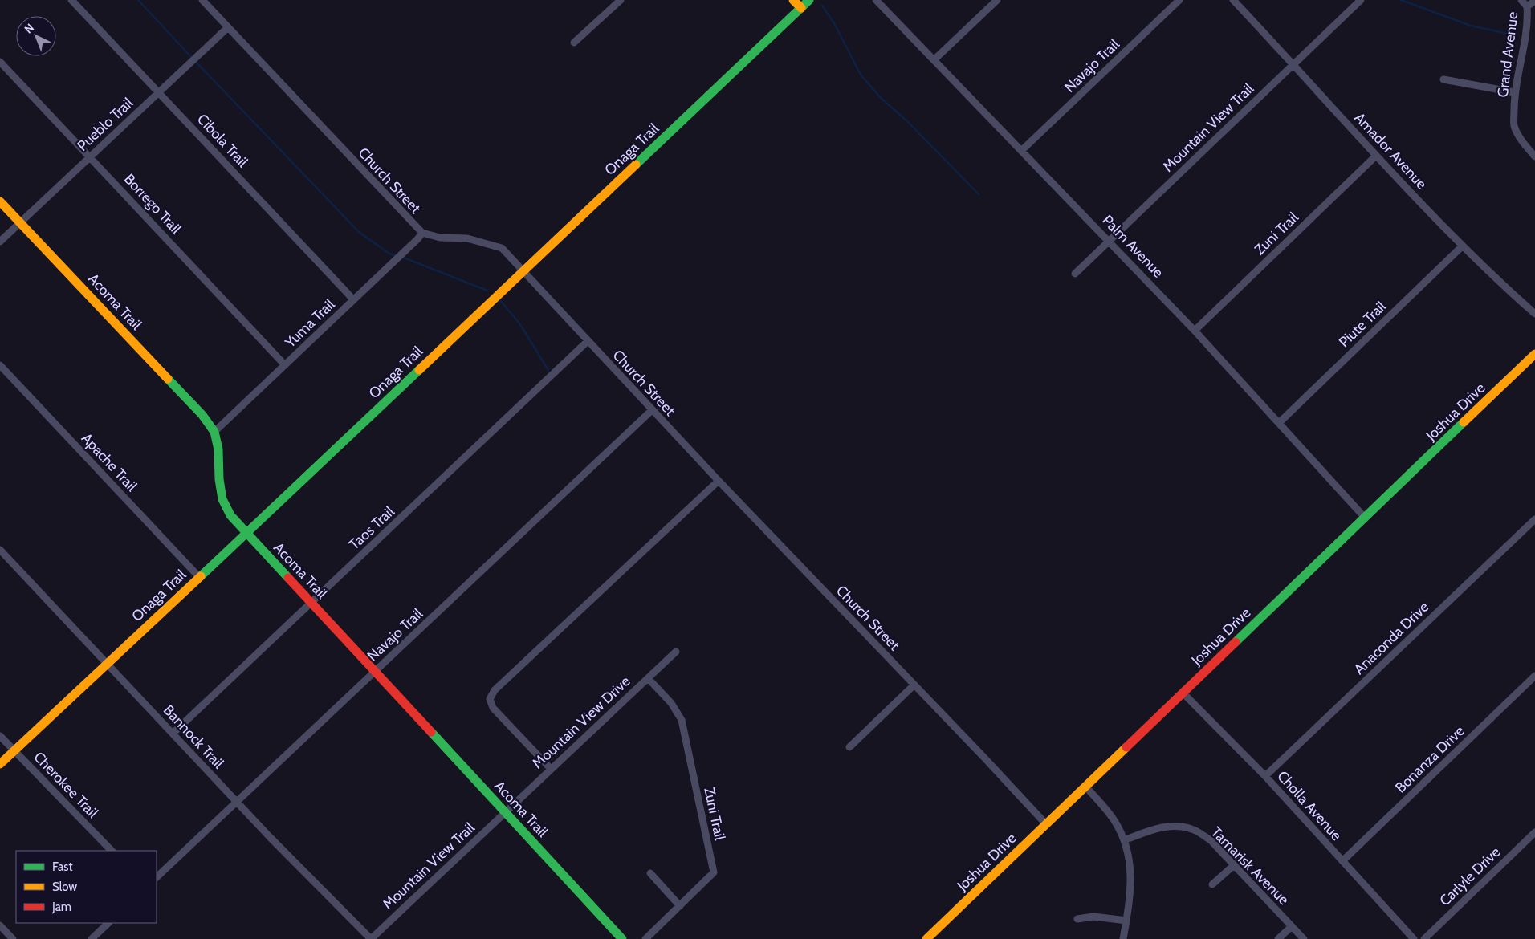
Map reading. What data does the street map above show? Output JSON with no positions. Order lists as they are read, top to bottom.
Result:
{
  "streets": {
    "street": [
      "Grand Avenue",
      "Navajo Trail",
      "Pueblo Trail",
      "Mountain View Trail",
      "Cibola Trail",
      "Onaga Trail",
      "Amador Avenue",
      "Church Street",
      "Borrego Trail",
      "Zuni Trail",
      "Palm Avenue",
      "Acoma Trail",
      "Yuma Trail",
      "Piute Trail",
      "Joshua Drive",
      "Apache Trail",
      "Taos Trail",
      "Anaconda Drive",
      "Mountain View Drive",
      "Bannock Trail",
      "Bonanza Drive",
      "Cherokee Trail",
      "Cholla Avenue",
      "Tamarisk Avenue",
      "Carlyle Drive"
    ]
  },
  "crossings": [
    ["Navajo Trail", "Church Street"],
    ["Navajo Trail", "Palm Avenue"],
    ["Navajo Trail", "Acoma Trail"],
    ["Navajo Trail", "Bannock Trail"],
    ["Pueblo Trail", "Cibola Trail"],
    ["Pueblo Trail", "Church Street"],
    ["Pueblo Trail", "Borrego Trail"],
    ["Pueblo Trail", "Acoma Trail"],
    ["Mountain View Trail", "Amador Avenue"],
    ["Mountain View Trail", "Palm Avenue"],
    ["Mountain View Trail", "Acoma Trail"],
    ["Mountain View Trail", "Mountain View Drive"],
    ["Mountain View Trail", "Bannock Trail"],
    ["Cibola Trail", "Yuma Trail"],
    ["Onaga Trail", "Church Street"],
    ["Onaga Trail", "Acoma Trail"],
    ["Onaga Trail", "Apache Trail"],
    ["Onaga Trail", "Bannock Trail"],
    ["Onaga Trail", "Cherokee Trail"],
    ["Amador Avenue", "Zuni Trail"],
    ["Amador Avenue", "Piute Trail"],
    ["Church Street", "Yuma Trail"],
    ["Church Street", "Joshua Drive"],
    ["Church Street", "Taos Trail"],
    ["Borrego Trail", "Yuma Trail"],
    ["Zuni Trail", "Palm Avenue"],
    ["Zuni Trail", "Mountain View Drive"],
    ["Palm Avenue", "Piute Trail"],
    ["Palm Avenue", "Joshua Drive"],
    ["Acoma Trail", "Yuma Trail"],
    ["Acoma Trail", "Taos Trail"],
    ["Acoma Trail", "Mountain View Drive"],
    ["Joshua Drive", "Cholla Avenue"],
    ["Taos Trail", "Bannock Trail"],
    ["Anaconda Drive", "Cholla Avenue"],
    ["Bonanza Drive", "Cholla Avenue"]
  ],
  "legend": ["Fast", "Slow", "Jam"],
  "north": "top left"
}
